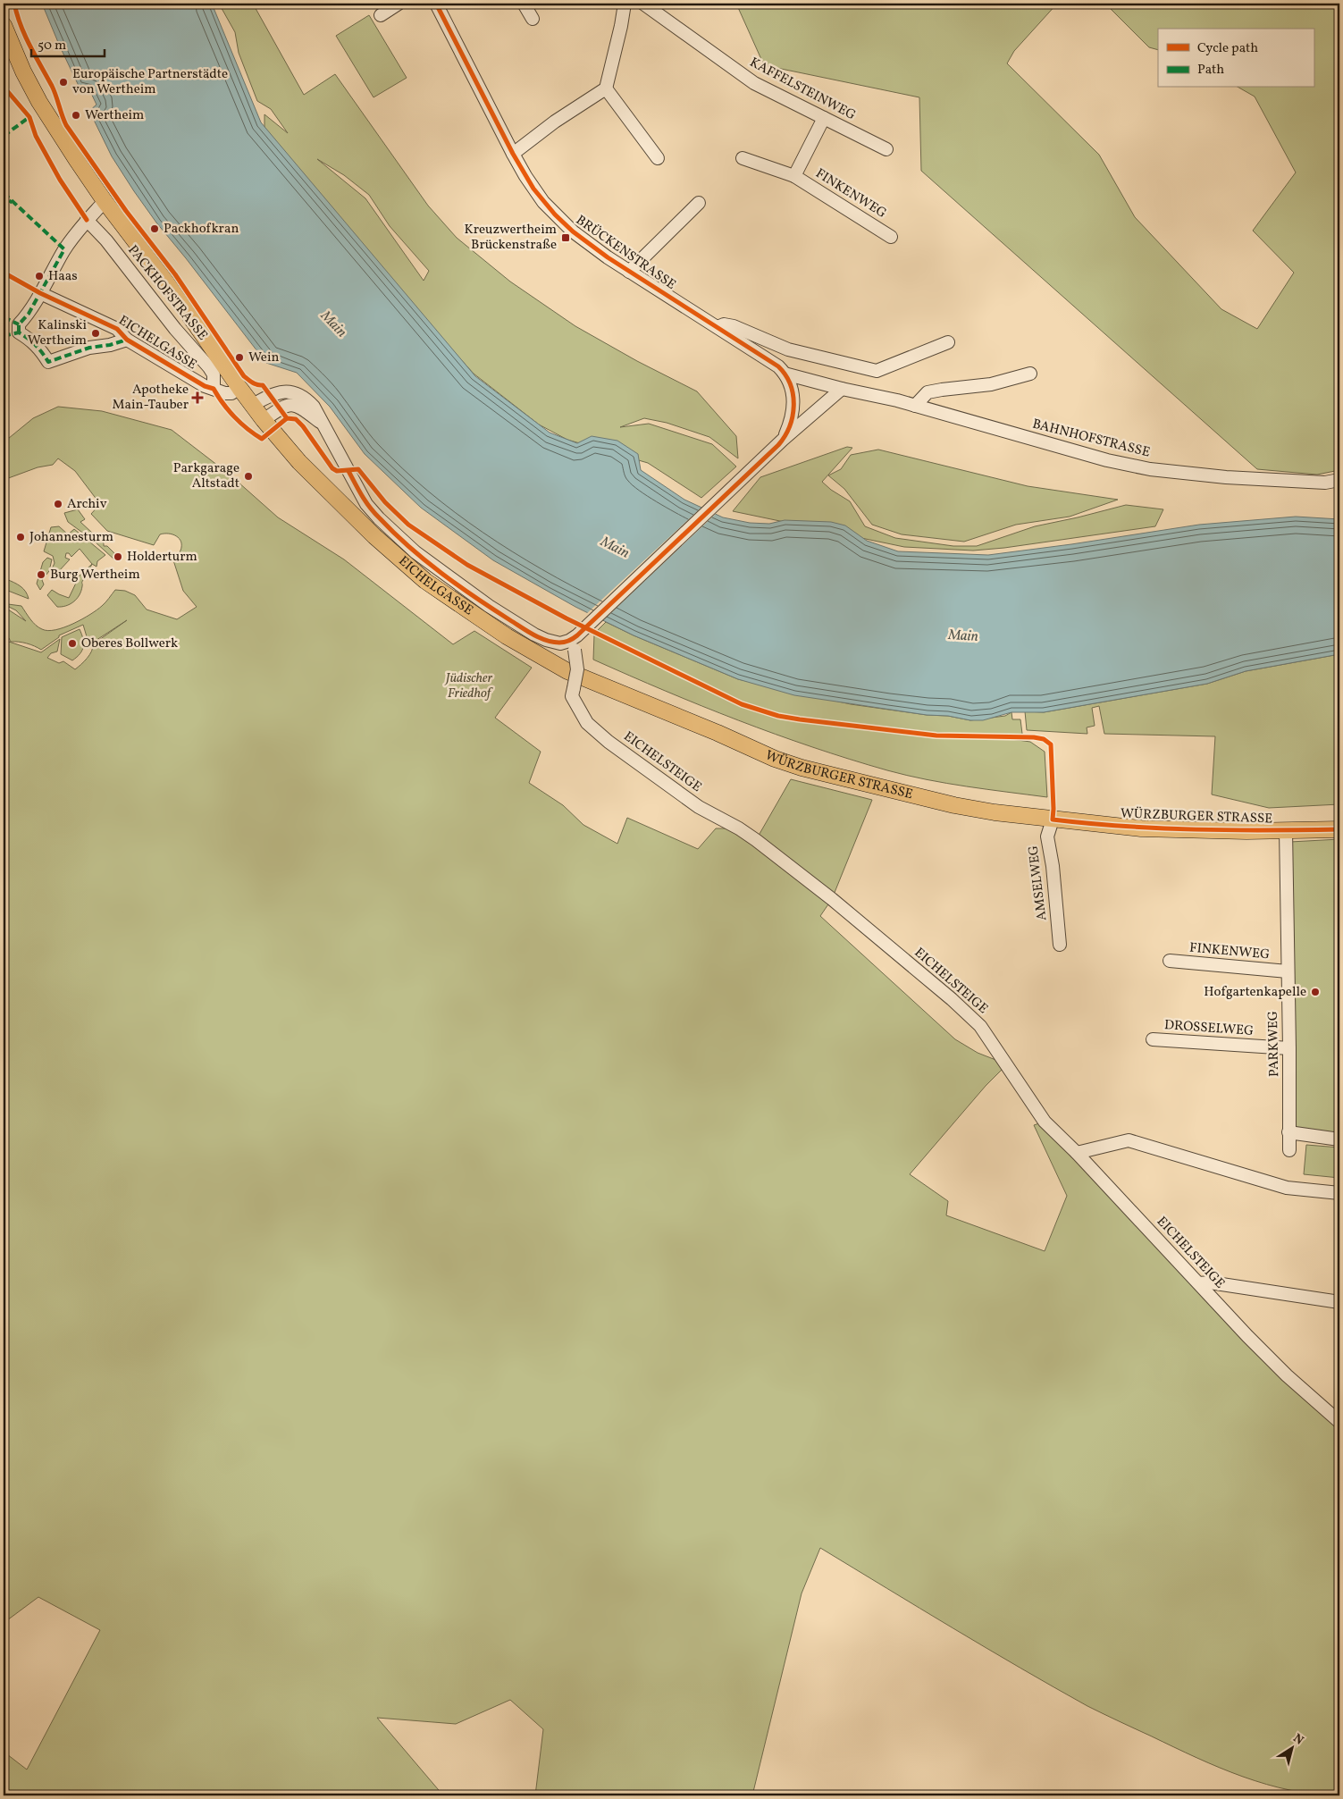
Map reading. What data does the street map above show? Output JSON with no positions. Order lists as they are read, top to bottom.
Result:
{
  "streets": {
    "main road": ["EICHELGASSE", "WÜRZBURGER STRASSE"],
    "street": [
      "KAFFELSTEINWEG",
      "FINKENWEG",
      "BRÜCKENSTRASSE",
      "PACKHOFSTRASSE",
      "BAHNHOFSTRASSE",
      "EICHELSTEIGE",
      "AMSELWEG",
      "DROSSELWEG",
      "PARKWEG"
    ]
  },
  "crossings": [
    ["KAFFELSTEINWEG", "FINKENWEG"],
    ["FINKENWEG", "PARKWEG"],
    ["BRÜCKENSTRASSE", "BAHNHOFSTRASSE"],
    ["PACKHOFSTRASSE", "EICHELGASSE"],
    ["EICHELGASSE", "WÜRZBURGER STRASSE"],
    ["WÜRZBURGER STRASSE", "AMSELWEG"],
    ["WÜRZBURGER STRASSE", "PARKWEG"],
    ["DROSSELWEG", "PARKWEG"]
  ],
  "water": ["Main"],
  "parks": ["Jüdischer Friedhof"],
  "places": {
    "other": [
      "Europäische Partnerstädte von Wertheim",
      "Wertheim",
      "Packhofkran",
      "Haas",
      "Kalinski Wertheim",
      "Wein",
      "Parkgarage Altstadt",
      "Archiv",
      "Johannesturm",
      "Holderturm",
      "Burg Wertheim",
      "Oberes Bollwerk",
      "Hofgartenkapelle"
    ],
    "transit": ["Kreuzwertheim Brückenstraße"],
    "health": ["Apotheke Main-Tauber"]
  },
  "legend": ["Cycle path", "Path"],
  "scale_bar": "50 m",
  "north": "top right"
}
